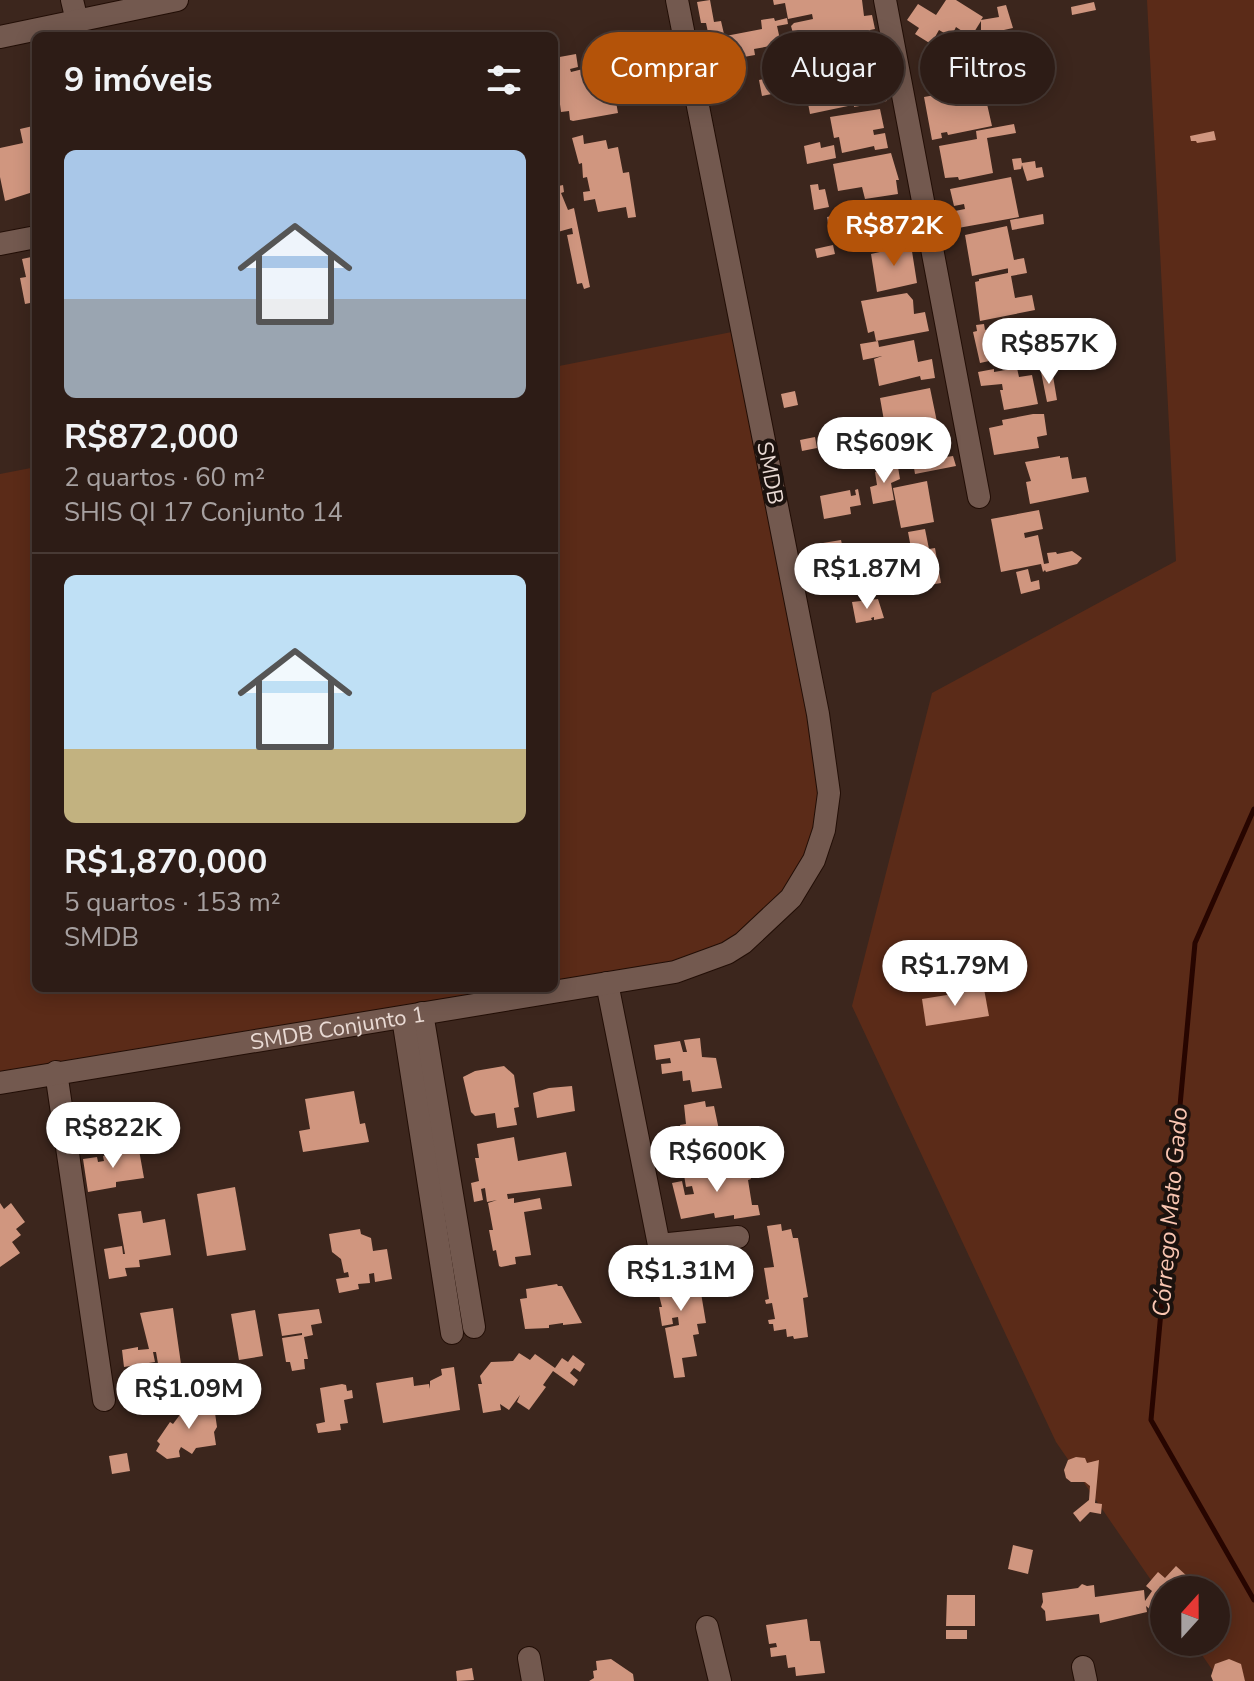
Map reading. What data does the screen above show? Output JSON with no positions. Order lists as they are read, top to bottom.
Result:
{
  "streets": {
    "street": ["SMDB", "SMDB Conjunto 1"]
  },
  "crossings": [
    ["SMDB", "SMDB Conjunto 1"]
  ],
  "water": ["Córrego Mato Gado"],
  "north": "top",
  "page": {
    "chip": ["Comprar", "Alugar", "Filtros"],
    "heading": "9 imóveis",
    "list": [
      {
        "name": "R$872,000",
        "note": "2 quartos · 60 m² · SHIS QI 17 Conjunto 14"
      },
      {
        "name": "R$1,870,000",
        "note": "5 quartos · 153 m² · SMDB"
      }
    ],
    "price": [
      "R$872K",
      "R$857K",
      "R$609K",
      "R$1.87M",
      "R$1.79M",
      "R$822K",
      "R$600K",
      "R$1.31M",
      "R$1.09M"
    ]
  }
}
